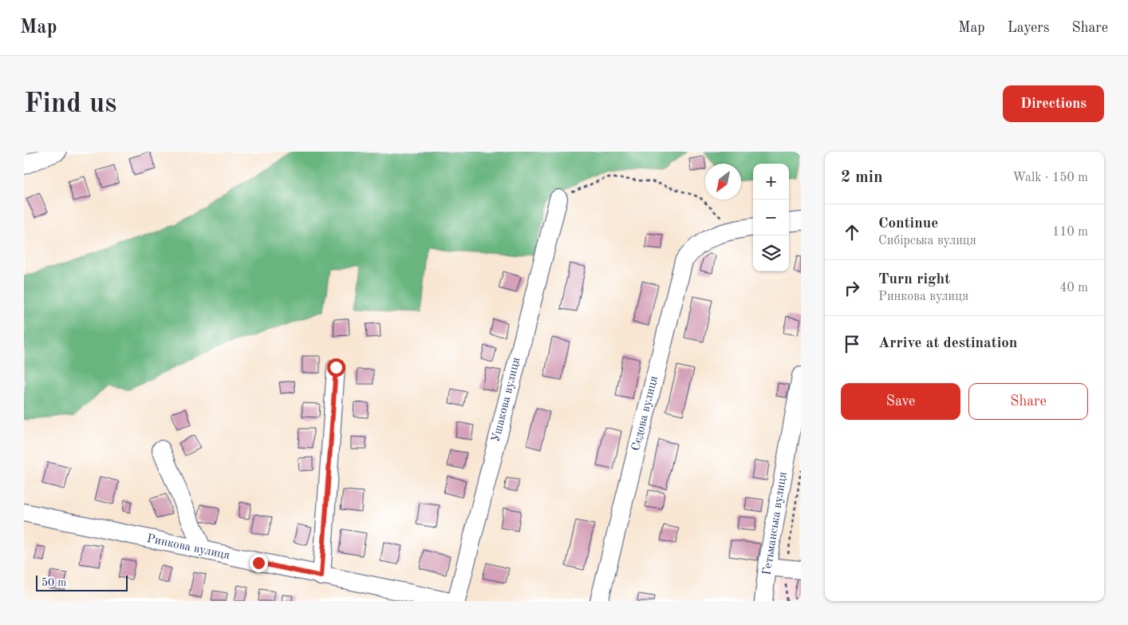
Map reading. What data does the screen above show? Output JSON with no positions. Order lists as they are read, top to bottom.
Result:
{
  "streets": {
    "street": [
      "Ушакова вулиця",
      "Сєдова вулиця",
      "Гетьманська вулиця",
      "Ринкова вулиця"
    ]
  },
  "scale_bar": "50 m",
  "north": "bottom left",
  "page": {
    "header": "Map",
    "nav": ["Map", "Layers", "Share"],
    "buttons": [
      "Directions",
      ["Save", "Share"]
    ],
    "title": "Find us",
    "heading": ["2 min", "Walk · 150 m"],
    "map_buttons": ["+", "−"],
    "list": [
      ["Continue", "Сибірська вулиця", "110 m"],
      ["Turn right", "Ринкова вулиця", "40 m"],
      "Arrive at destination"
    ],
    "scale": "50 m"
  }
}
